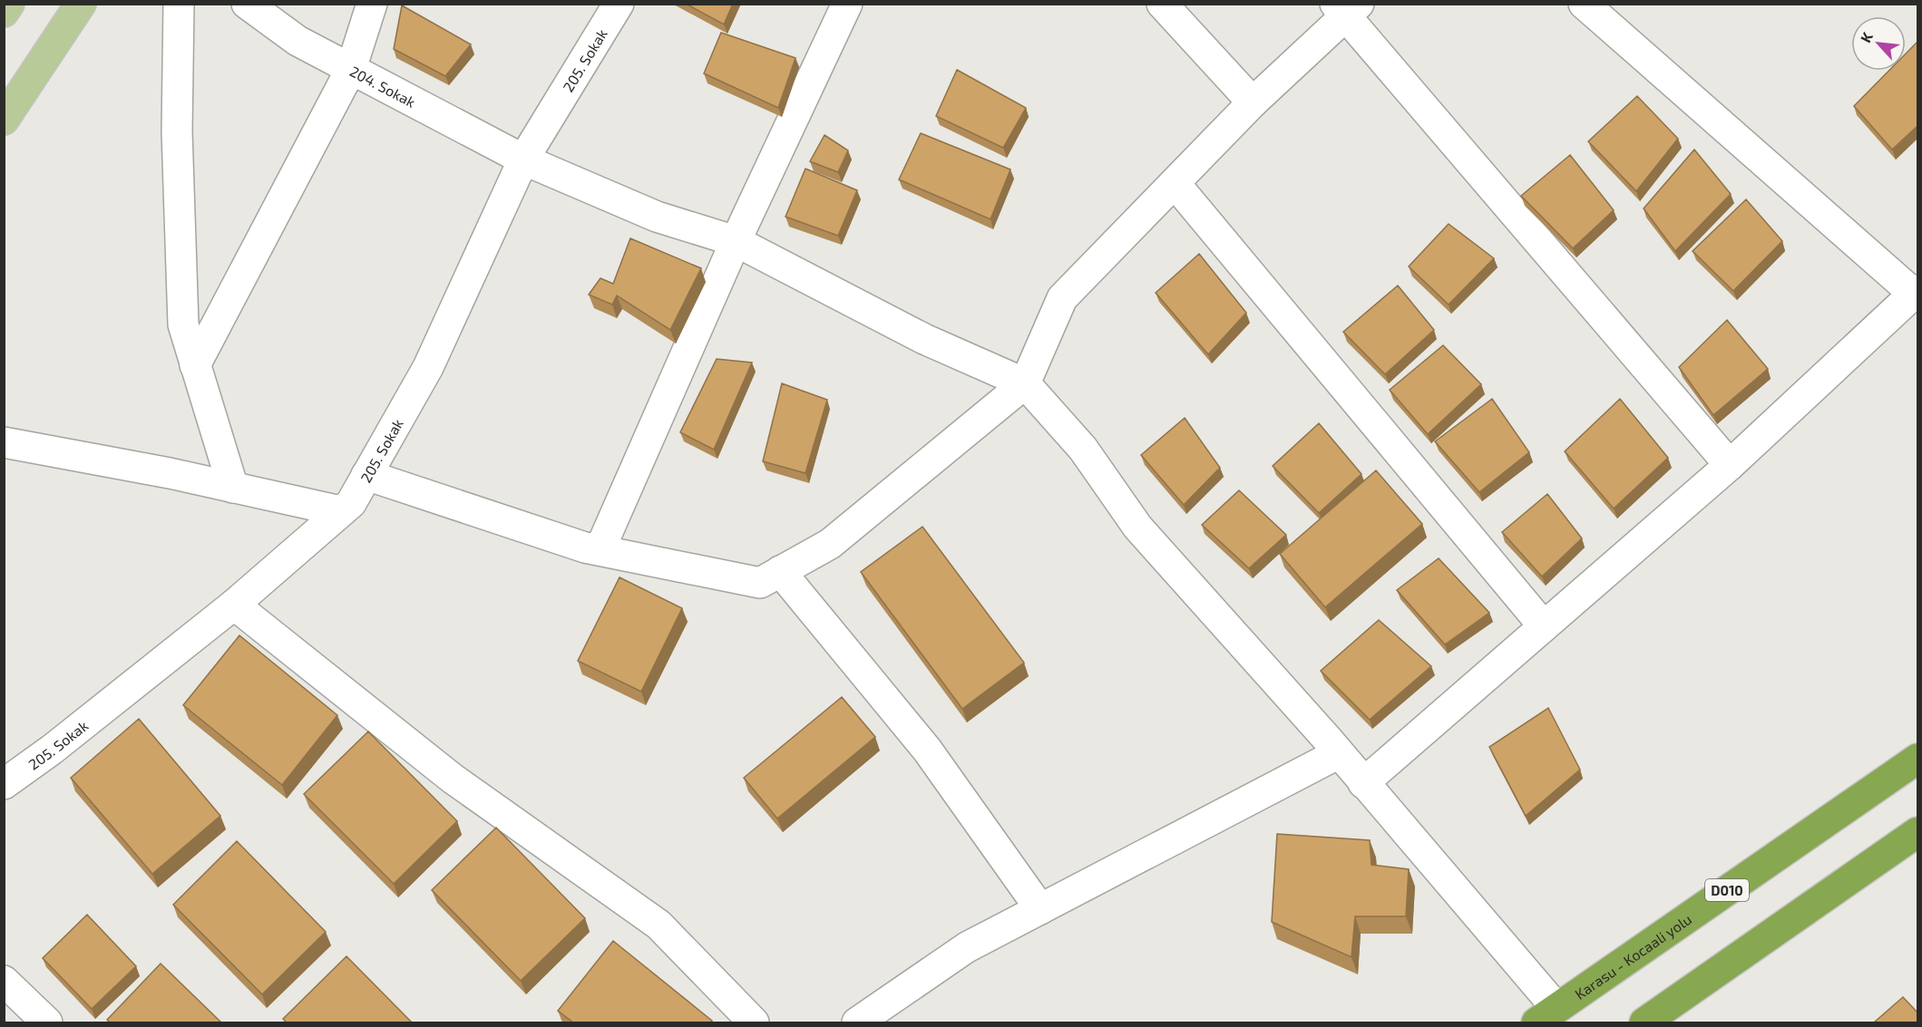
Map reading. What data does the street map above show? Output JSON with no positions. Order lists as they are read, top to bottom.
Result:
{
  "streets": {
    "highway": ["D010", "Karasu - Kocaali yolu"],
    "street": ["205. Sokak", "204. Sokak"]
  },
  "crossings": [
    ["205. Sokak", "204. Sokak"]
  ],
  "north": "top left"
}
